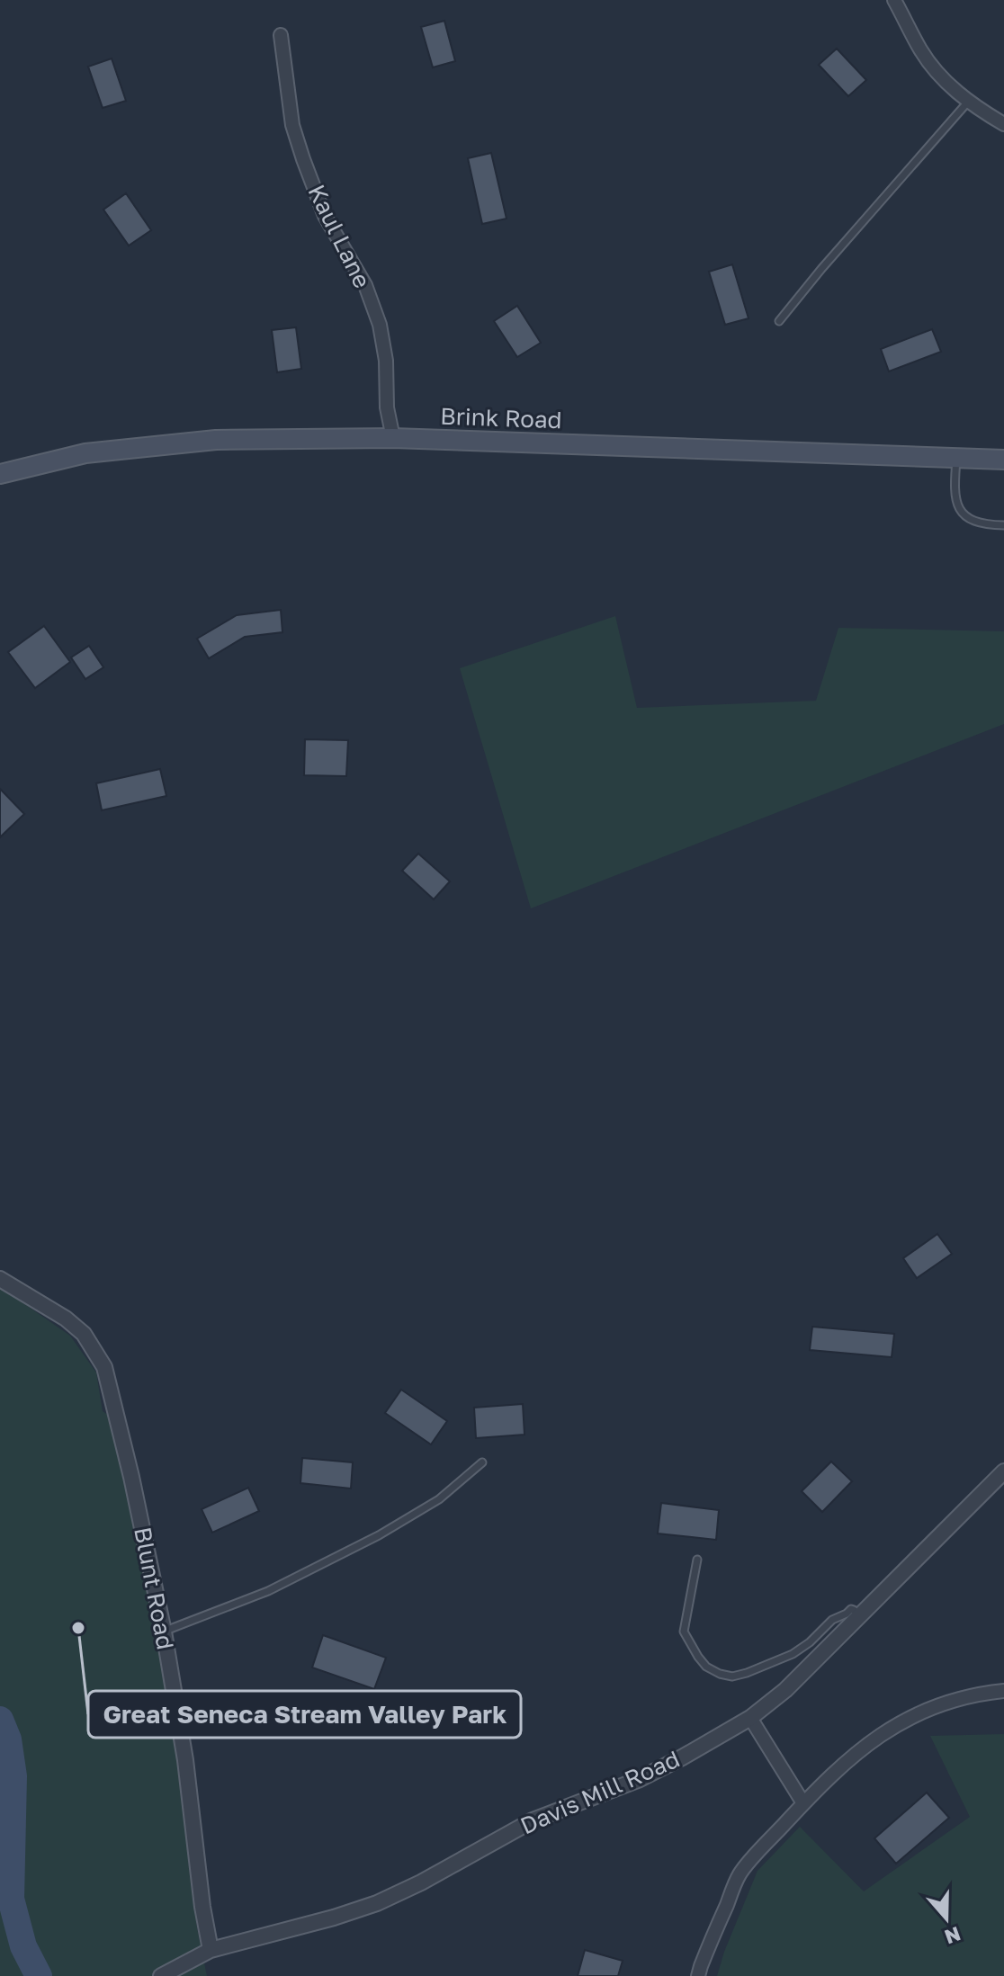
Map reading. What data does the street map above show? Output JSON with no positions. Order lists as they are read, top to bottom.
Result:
{
  "streets": {
    "main road": ["Brink Road"],
    "street": ["Kaul Lane", "Blunt Road", "Davis Mill Road"]
  },
  "crossings": [
    ["Kaul Lane", "Brink Road"],
    ["Blunt Road", "Davis Mill Road"]
  ],
  "places": ["Great Seneca Stream Valley Park"],
  "north": "bottom"
}
